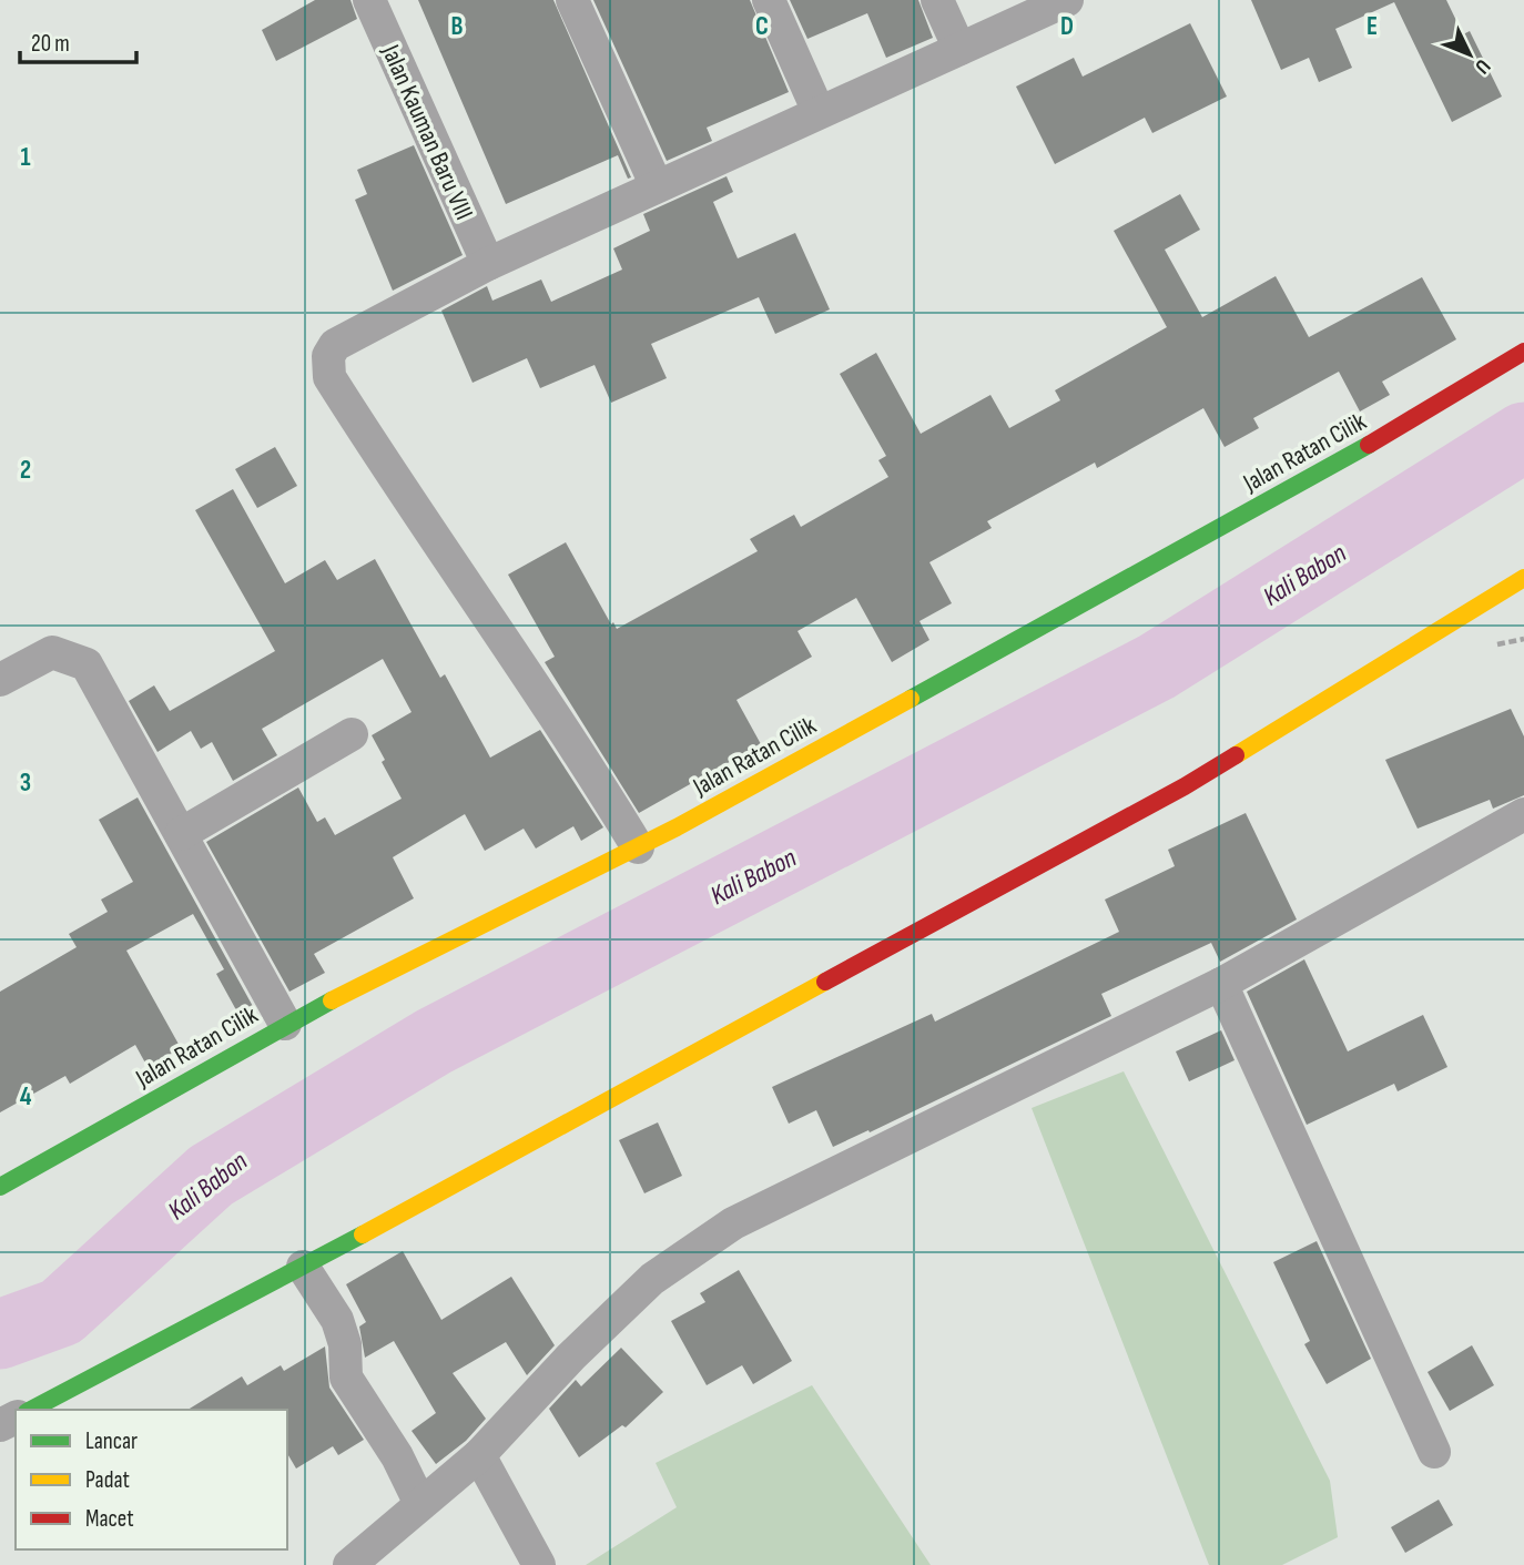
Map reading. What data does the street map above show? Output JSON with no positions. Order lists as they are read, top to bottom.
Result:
{
  "streets": {
    "street": ["Jalan Kauman Baru VIII", "Jalan Ratan Cilik"]
  },
  "water": ["Kali Babon"],
  "legend": ["Lancar", "Padat", "Macet"],
  "scale_bar": "20 m",
  "north": "bottom right",
  "grid": {
    "columns": [
      "B",
      "C",
      "D",
      "E"
    ],
    "rows": [
      "1",
      "2",
      "3",
      "4"
    ]
  }
}
